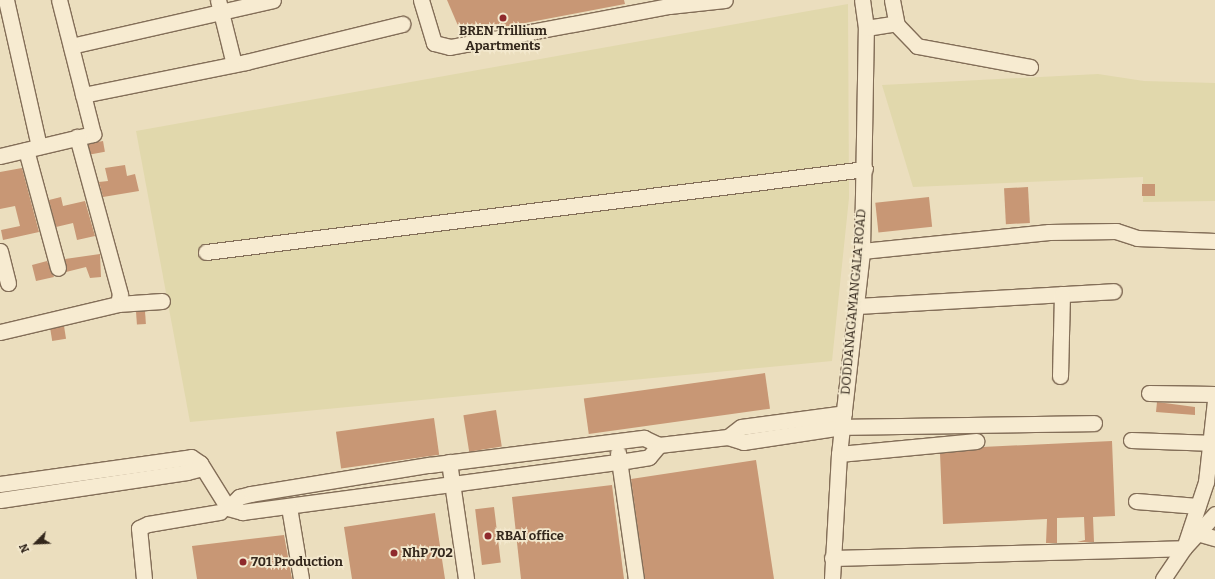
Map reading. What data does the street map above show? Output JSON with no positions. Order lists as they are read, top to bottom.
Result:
{
  "streets": {
    "street": ["DODDANAGAMANGALA ROAD"]
  },
  "places": [
    "BREN Trillium Apartments",
    "RBAI office",
    "NhP 702",
    "701 Production"
  ],
  "north": "bottom left"
}
